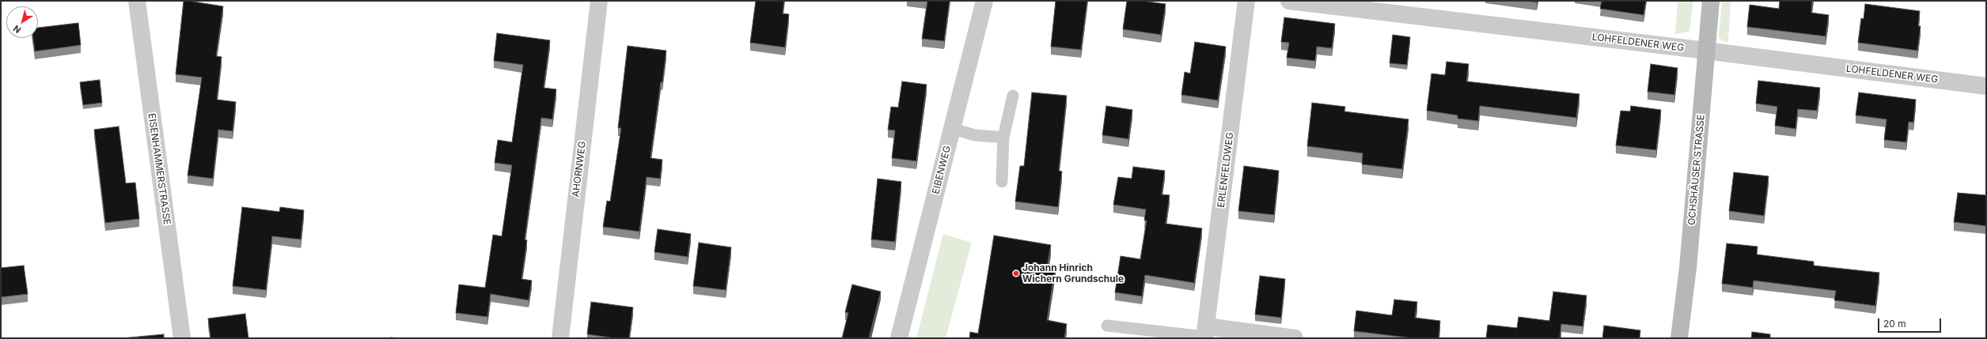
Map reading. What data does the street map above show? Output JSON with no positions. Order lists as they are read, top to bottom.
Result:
{
  "streets": {
    "main road": ["OCHSHÄUSER STRASSE"],
    "street": [
      "LOHFELDENER WEG",
      "EISENHAMMERSTRASSE",
      "AHORNWEG",
      "EIBENWEG",
      "ERLENFELDWEG"
    ]
  },
  "crossings": [
    ["LOHFELDENER WEG", "OCHSHÄUSER STRASSE"]
  ],
  "places": ["Johann Hinrich Wichern Grundschule"],
  "scale_bar": "20 m",
  "north": "bottom left"
}
